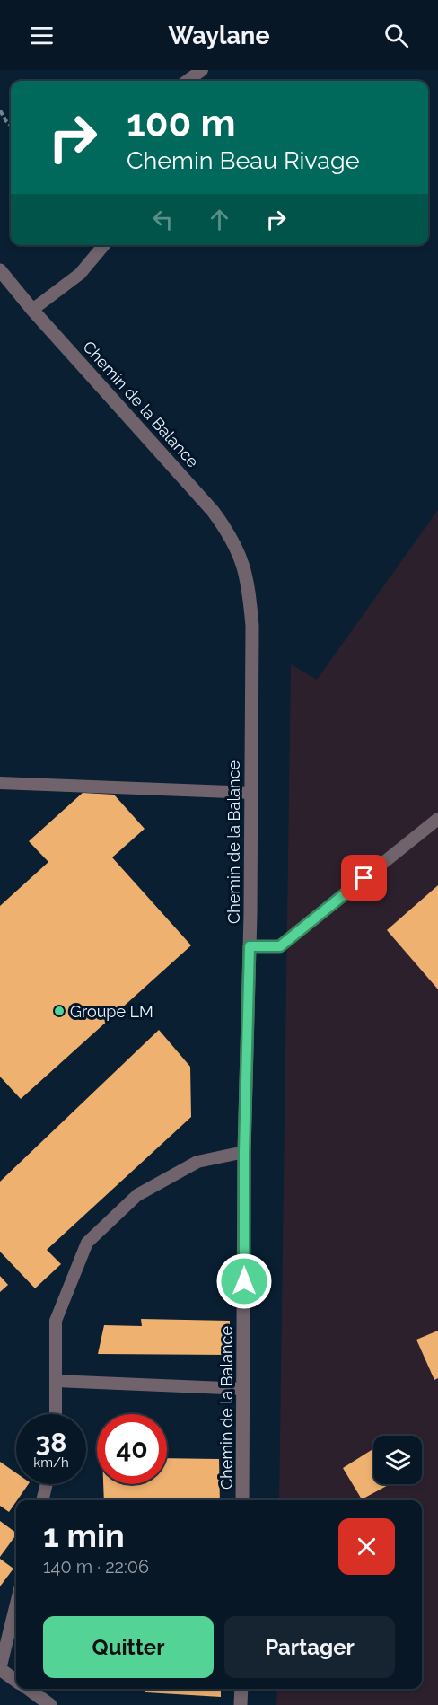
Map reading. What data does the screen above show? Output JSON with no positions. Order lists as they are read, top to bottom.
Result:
{
  "streets": {
    "street": ["Chemin de la Balance"]
  },
  "places": ["Groupe LM"],
  "page": {
    "header": "Waylane",
    "turn": ["100 m", "Chemin Beau Rivage"],
    "speed": "38 km/h",
    "limit": "40",
    "heading": ["1 min", "140 m · 22:06"],
    "buttons": ["Quitter", "Partager"]
  }
}
